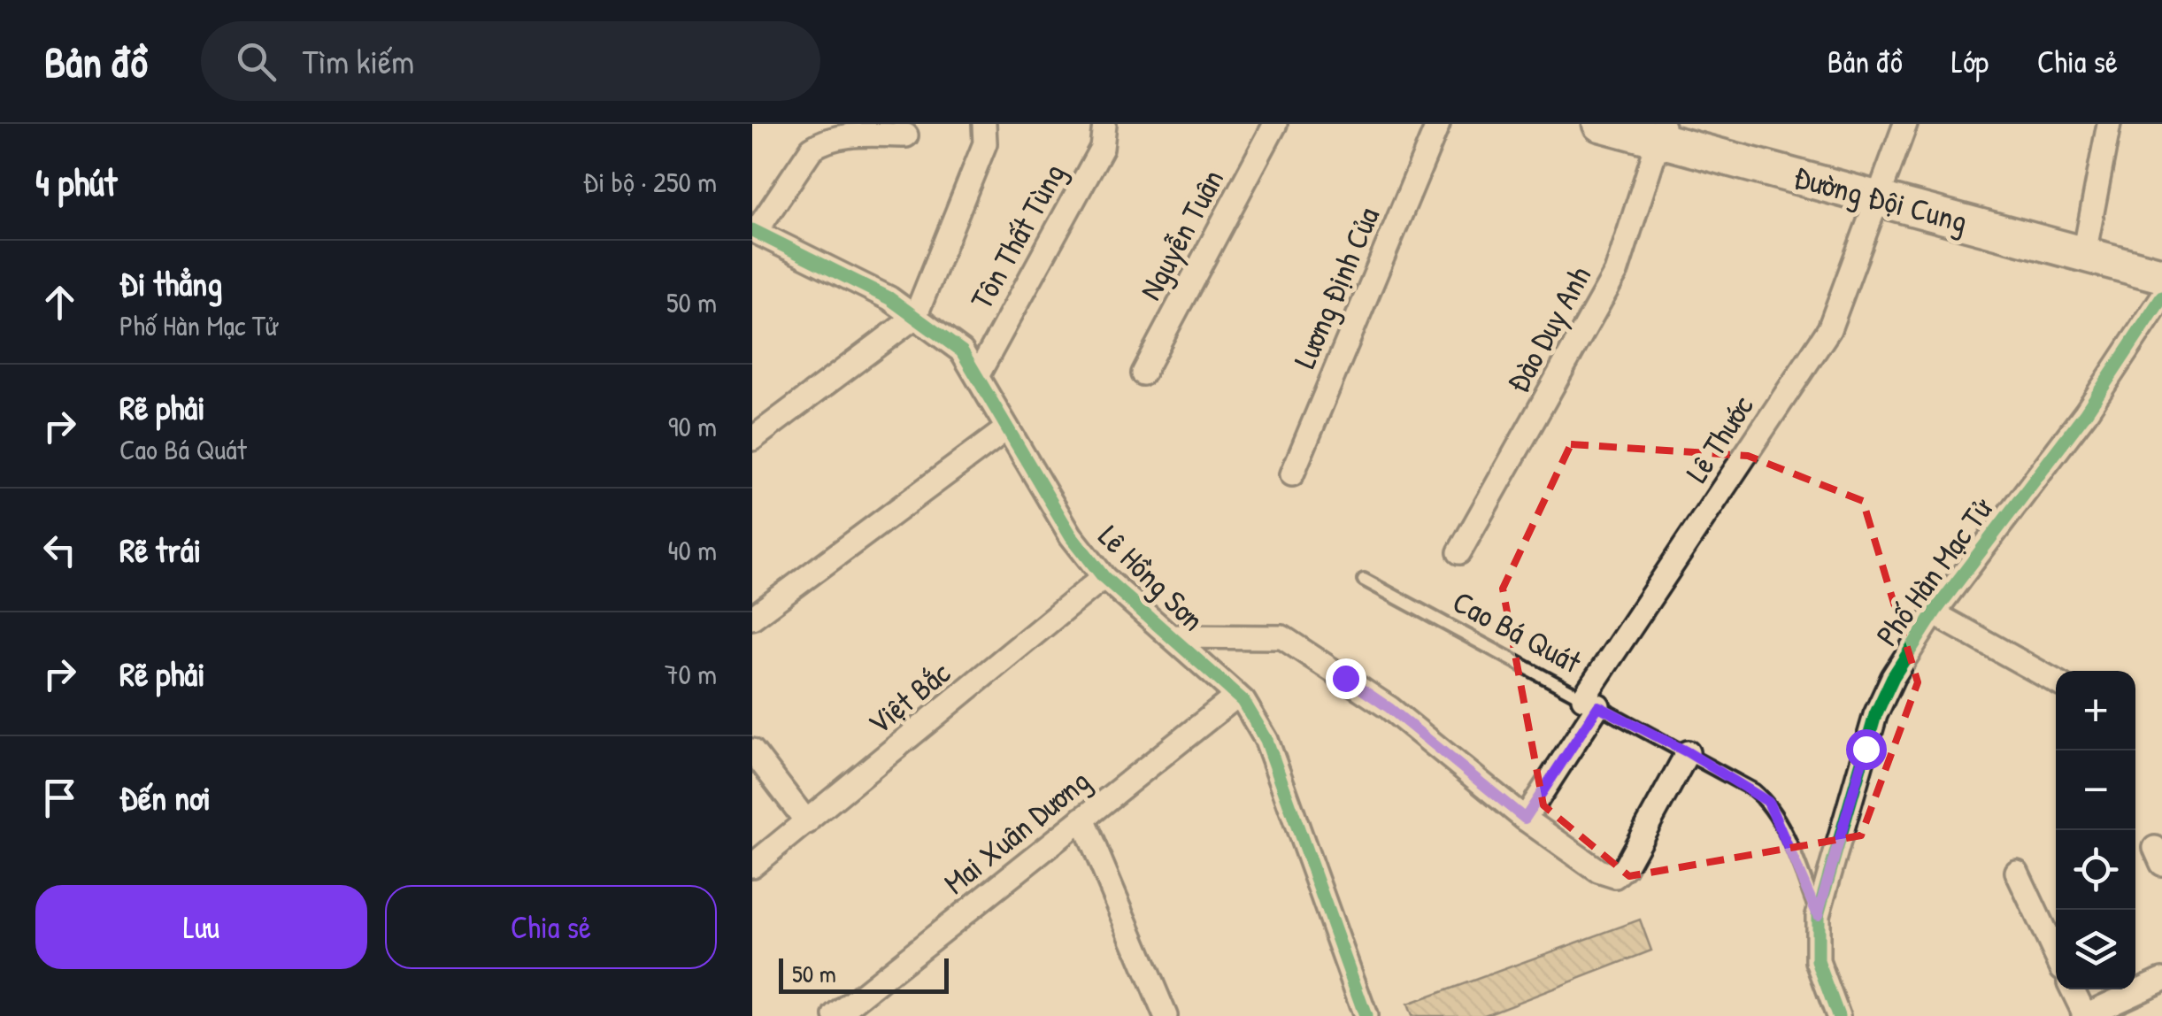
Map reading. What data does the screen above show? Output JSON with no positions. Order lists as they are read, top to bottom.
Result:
{
  "streets": {
    "main road": ["Đường Đội Cung"],
    "street": [
      "Nguyễn Tuân",
      "Tôn Thất Tùng",
      "Lương Định Của",
      "Đào Duy Anh",
      "Lê Thước",
      "Phố Hàn Mạc Tử",
      "Lê Hồng Sơn",
      "Việt Bắc",
      "Mai Xuân Dương"
    ],
    "lane": ["Cao Bá Quát"]
  },
  "crossings": [
    ["Đường Đội Cung", "Đào Duy Anh"],
    ["Đường Đội Cung", "Lê Thước"],
    ["Tôn Thất Tùng", "Lê Hồng Sơn"],
    ["Lê Thước", "Cao Bá Quát"],
    ["Phố Hàn Mạc Tử", "Cao Bá Quát"],
    ["Lê Hồng Sơn", "Việt Bắc"],
    ["Lê Hồng Sơn", "Mai Xuân Dương"]
  ],
  "scale_bar": "50 m",
  "page": {
    "header": "Bản đồ",
    "search": "Tìm kiếm",
    "nav": ["Bản đồ", "Lớp", "Chia sẻ"],
    "heading": ["4 phút", "Đi bộ · 250 m"],
    "list": [
      ["Đi thẳng", "Phố Hàn Mạc Tử", "50 m"],
      ["Rẽ phải", "Cao Bá Quát", "90 m"],
      ["Rẽ trái", "40 m"],
      ["Rẽ phải", "70 m"],
      "Đến nơi"
    ],
    "map_buttons": ["+", "−"],
    "buttons": ["Lưu", "Chia sẻ"],
    "scale": "50 m"
  }
}
